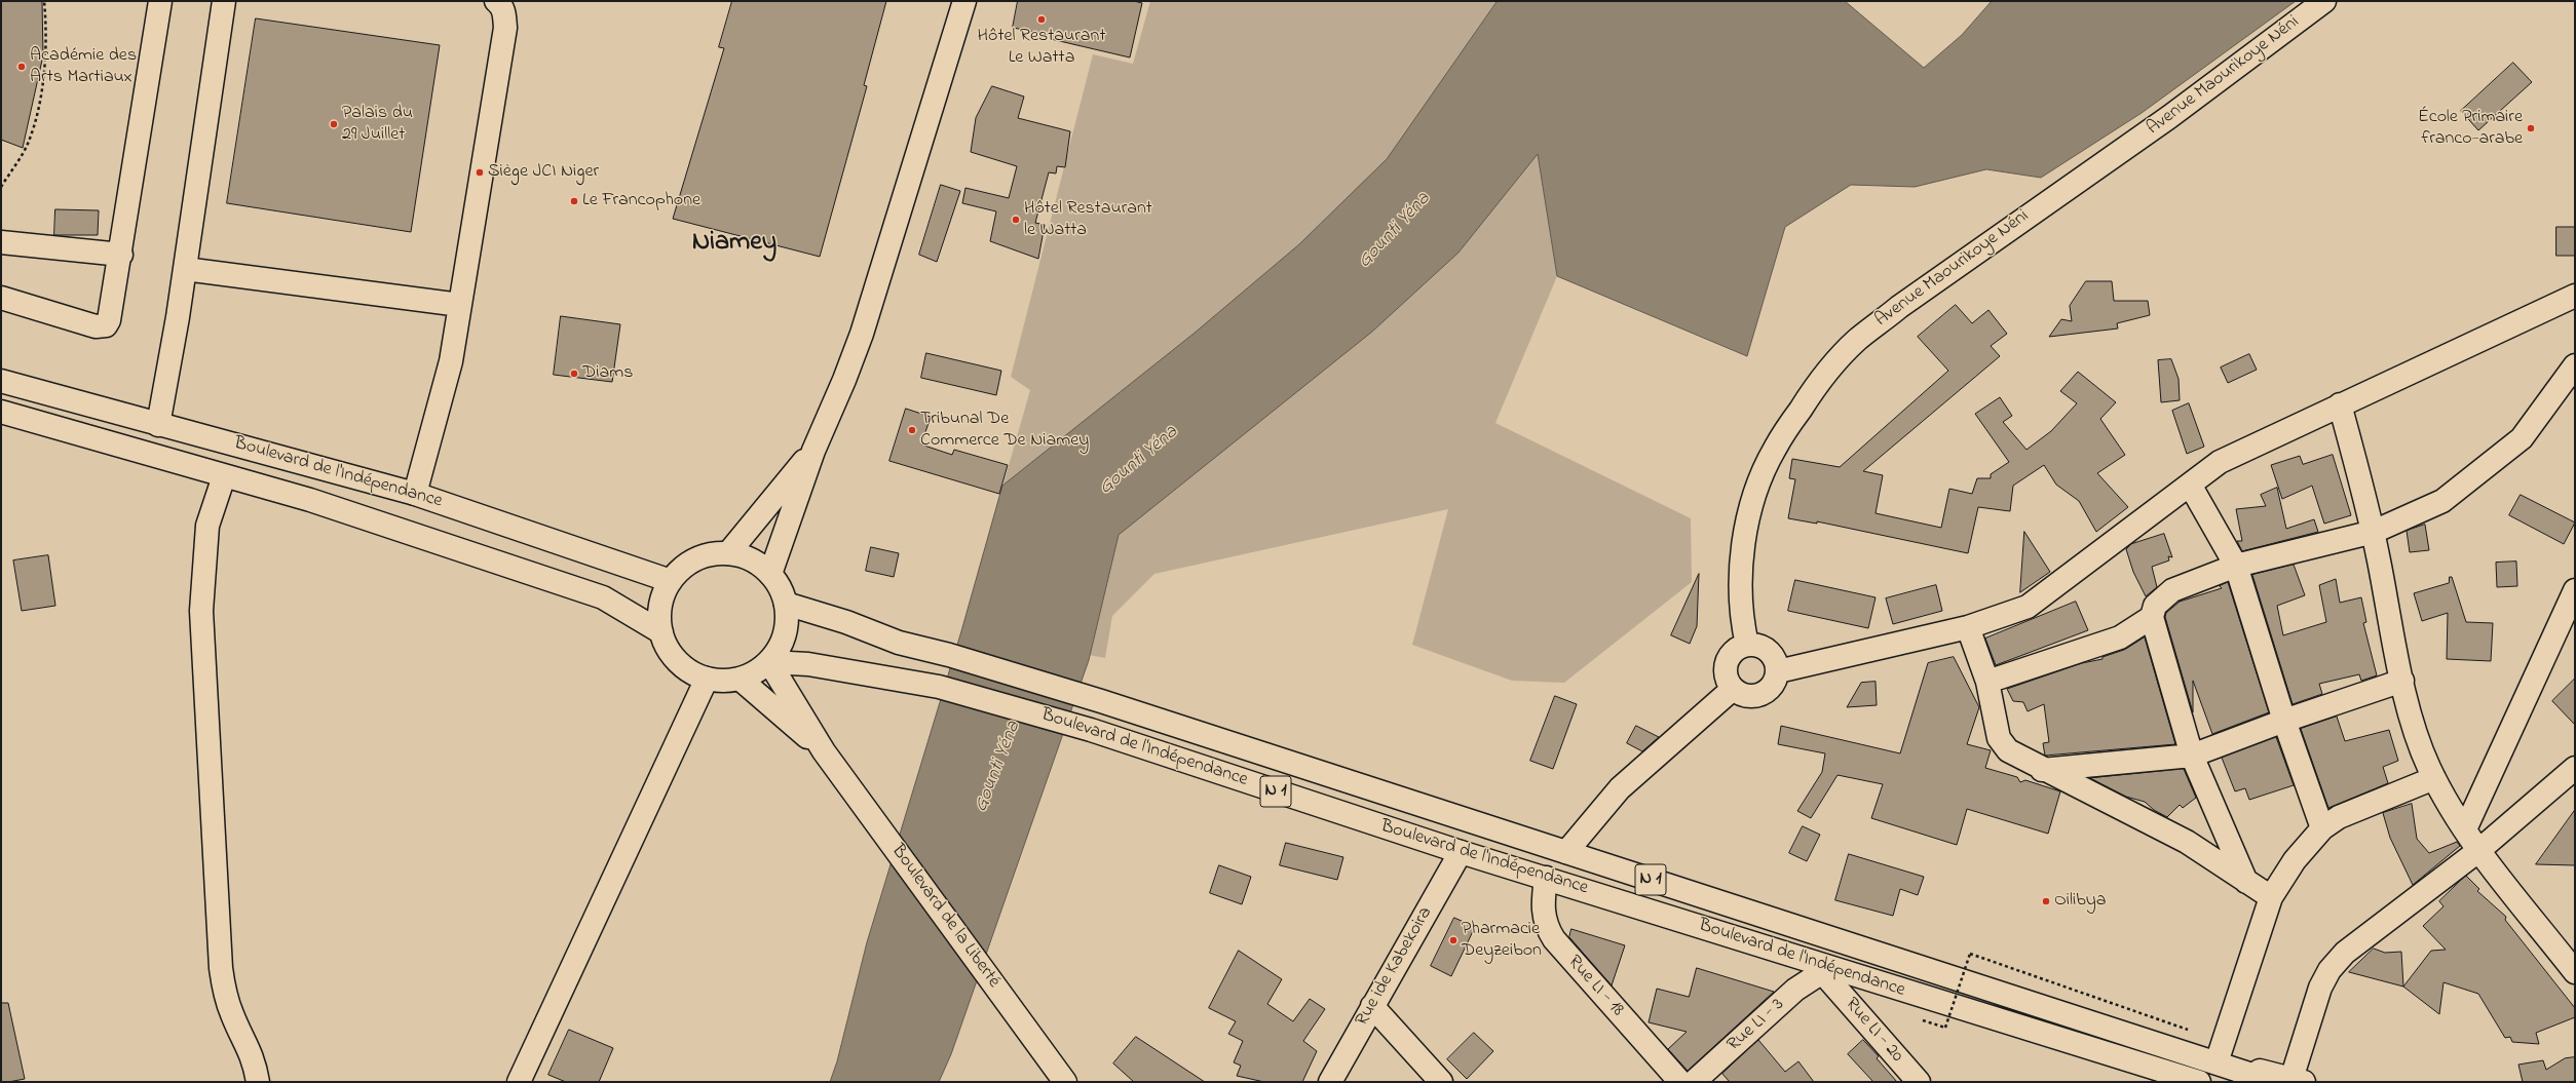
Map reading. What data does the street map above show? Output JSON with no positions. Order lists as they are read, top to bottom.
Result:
{
  "streets": {
    "main road": [
      "Avenue Maourikoye Néni",
      "Boulevard de l'Indépendance",
      "N 1",
      "Boulevard de la Liberté",
      "Rue ide Kabekoira",
      "Rue LI - 18",
      "Rue LI - 3",
      "Rue LI - 20"
    ]
  },
  "crossings": [
    ["Boulevard de l'Indépendance", "Boulevard de la Liberté"],
    ["Boulevard de l'Indépendance", "Rue ide Kabekoira"],
    ["Boulevard de l'Indépendance", "Rue LI - 18"],
    ["Boulevard de l'Indépendance", "Rue LI - 3"],
    ["Boulevard de l'Indépendance", "Rue LI - 20"],
    ["Rue LI - 3", "Rue LI - 20"]
  ],
  "districts": ["Niamey"],
  "water": ["Gounti Yéna"],
  "places": [
    "Hôtel Restaurant Le Watta",
    "Académie des Arts Martiaux",
    "Palais du 29 Juillet",
    "École Primaire franco-arabe",
    "Siège JCI Niger",
    "Le Francophone",
    "Hôtel Restaurant le Watta",
    "Diams",
    "Tribunal De Commerce De Niamey",
    "Oilibya",
    "Pharmacie Deyzeibon"
  ]
}
